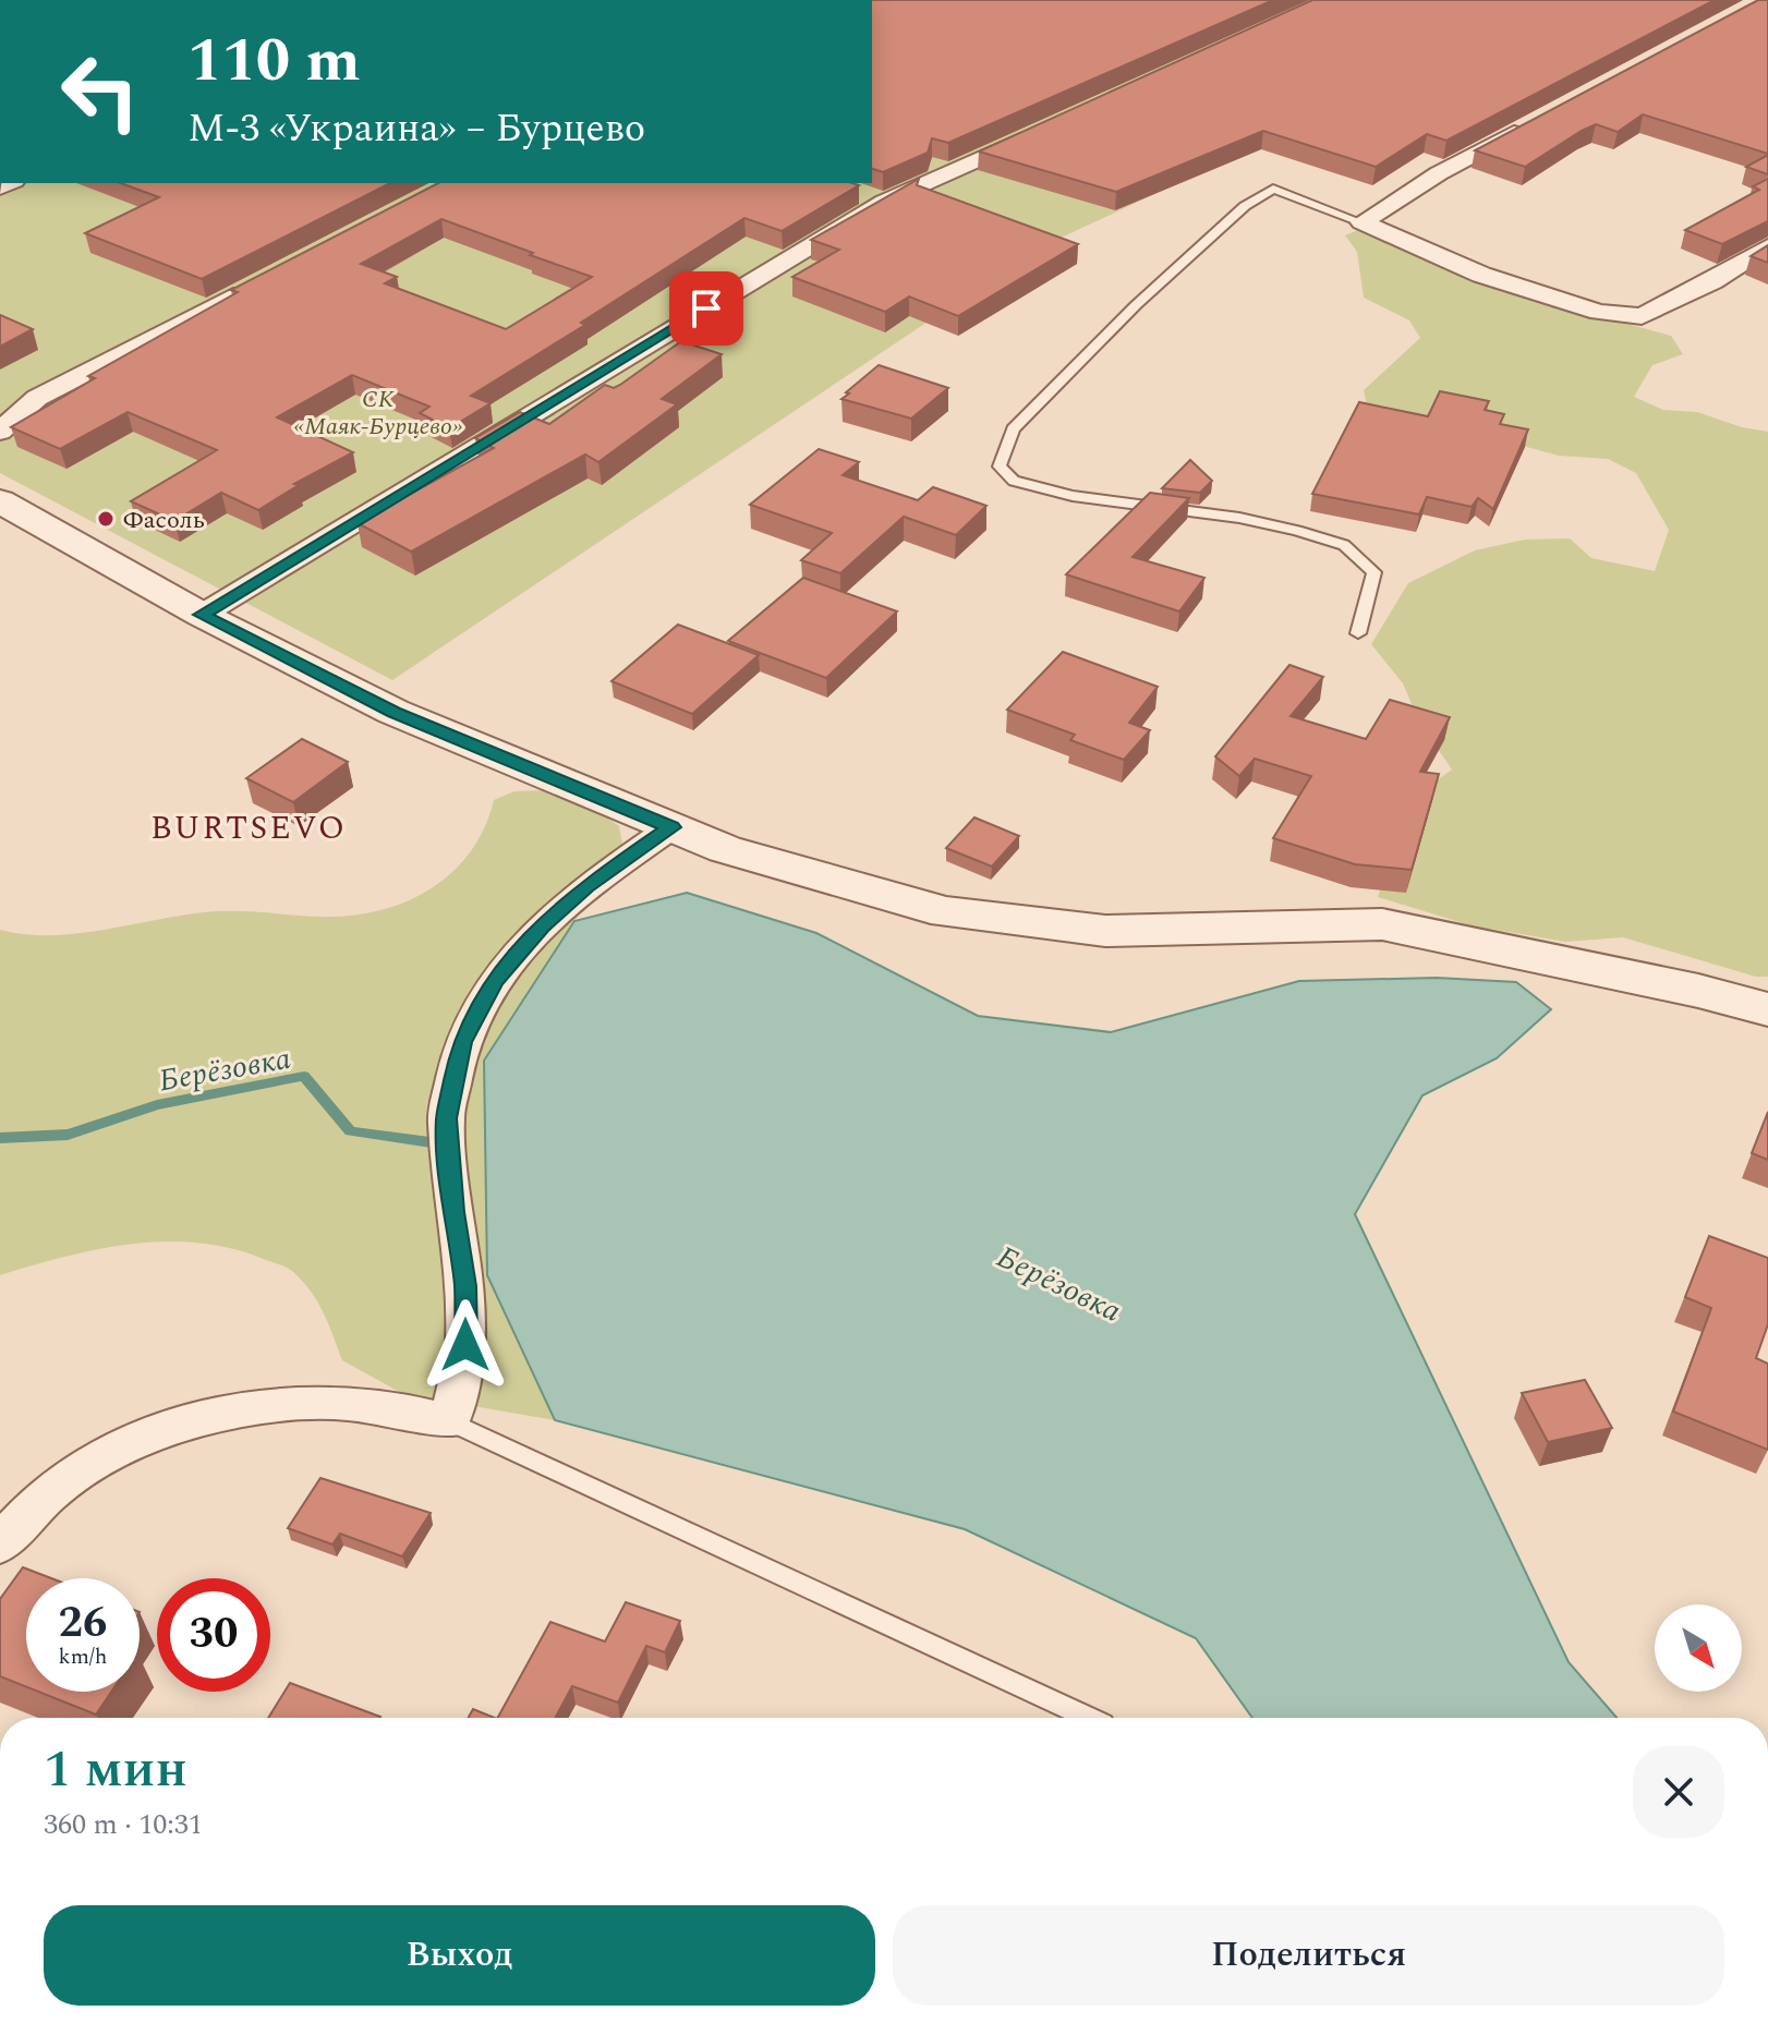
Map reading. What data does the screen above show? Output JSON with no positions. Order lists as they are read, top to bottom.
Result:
{
  "districts": ["BURTSEVO"],
  "water": ["Берёзовка"],
  "parks": ["СК «Маяк-Бурцево»"],
  "places": ["Фасоль"],
  "north": "bottom right",
  "page": {
    "turn": ["110 m", "М-3 «Украина» – Бурцево"],
    "speed": "26 km/h",
    "limit": "30",
    "heading": ["1 мин", "360 m · 10:31"],
    "buttons": ["Выход", "Поделиться"]
  }
}
